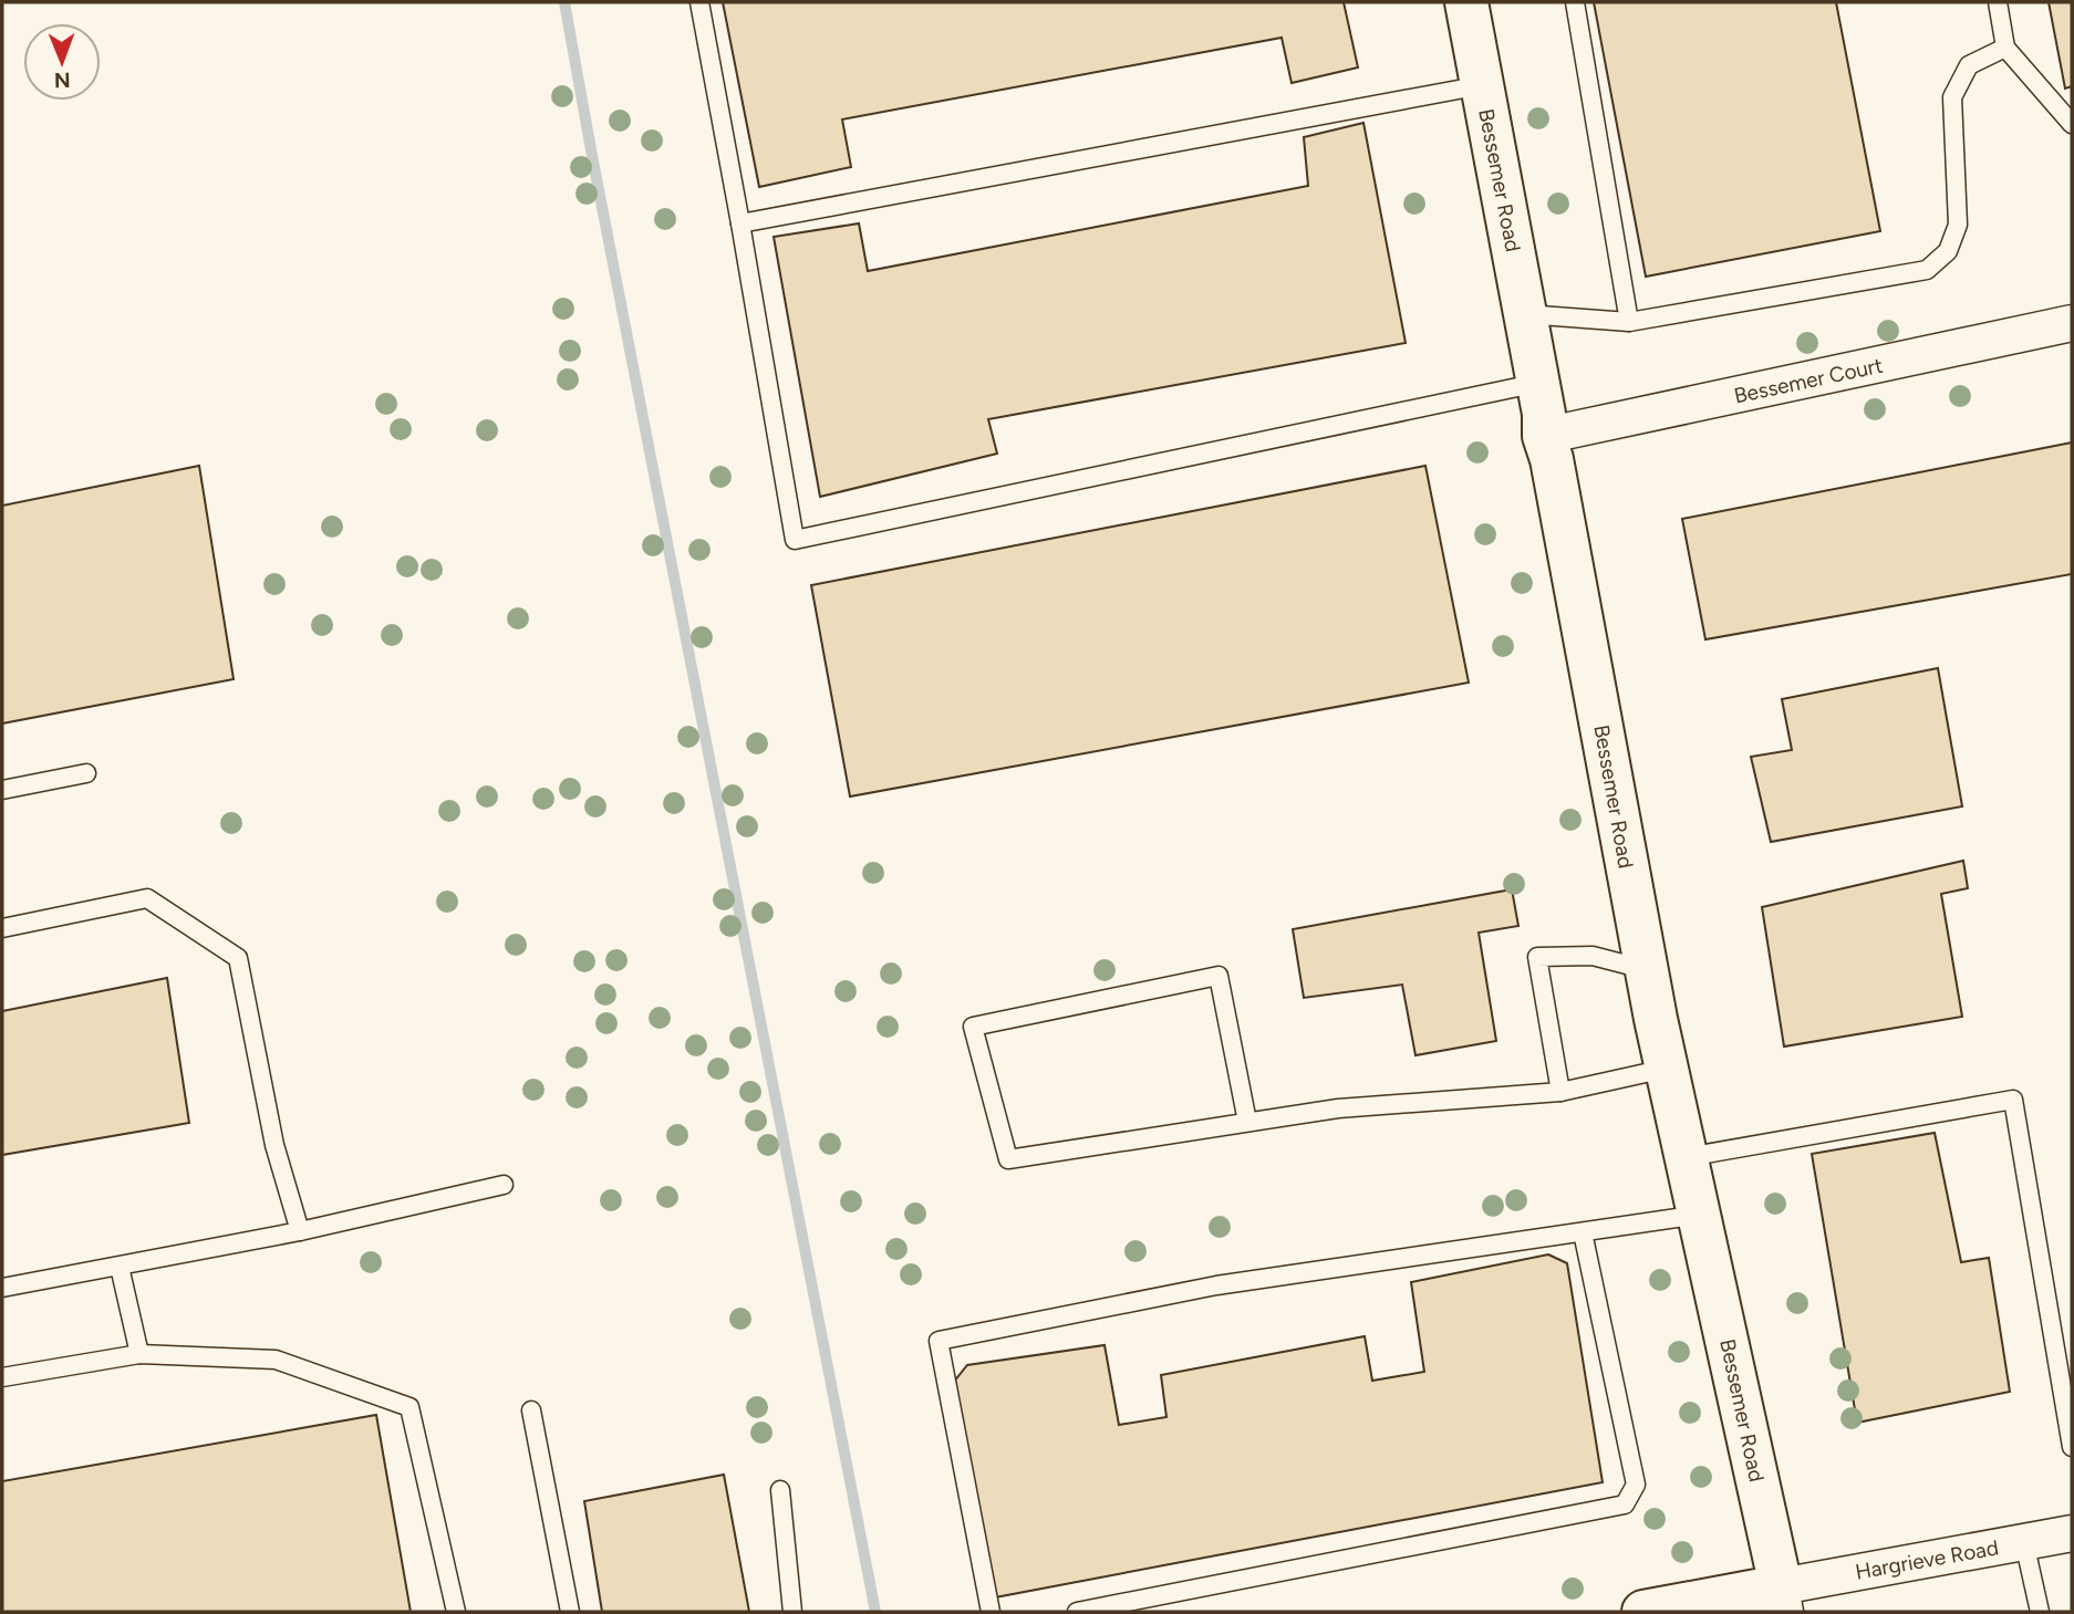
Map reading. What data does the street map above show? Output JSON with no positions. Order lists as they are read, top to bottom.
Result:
{
  "streets": {
    "street": ["Bessemer Road", "Bessemer Court", "Hargrieve Road"]
  },
  "crossings": [
    ["Bessemer Road", "Bessemer Court"],
    ["Bessemer Road", "Hargrieve Road"]
  ],
  "north": "bottom"
}
